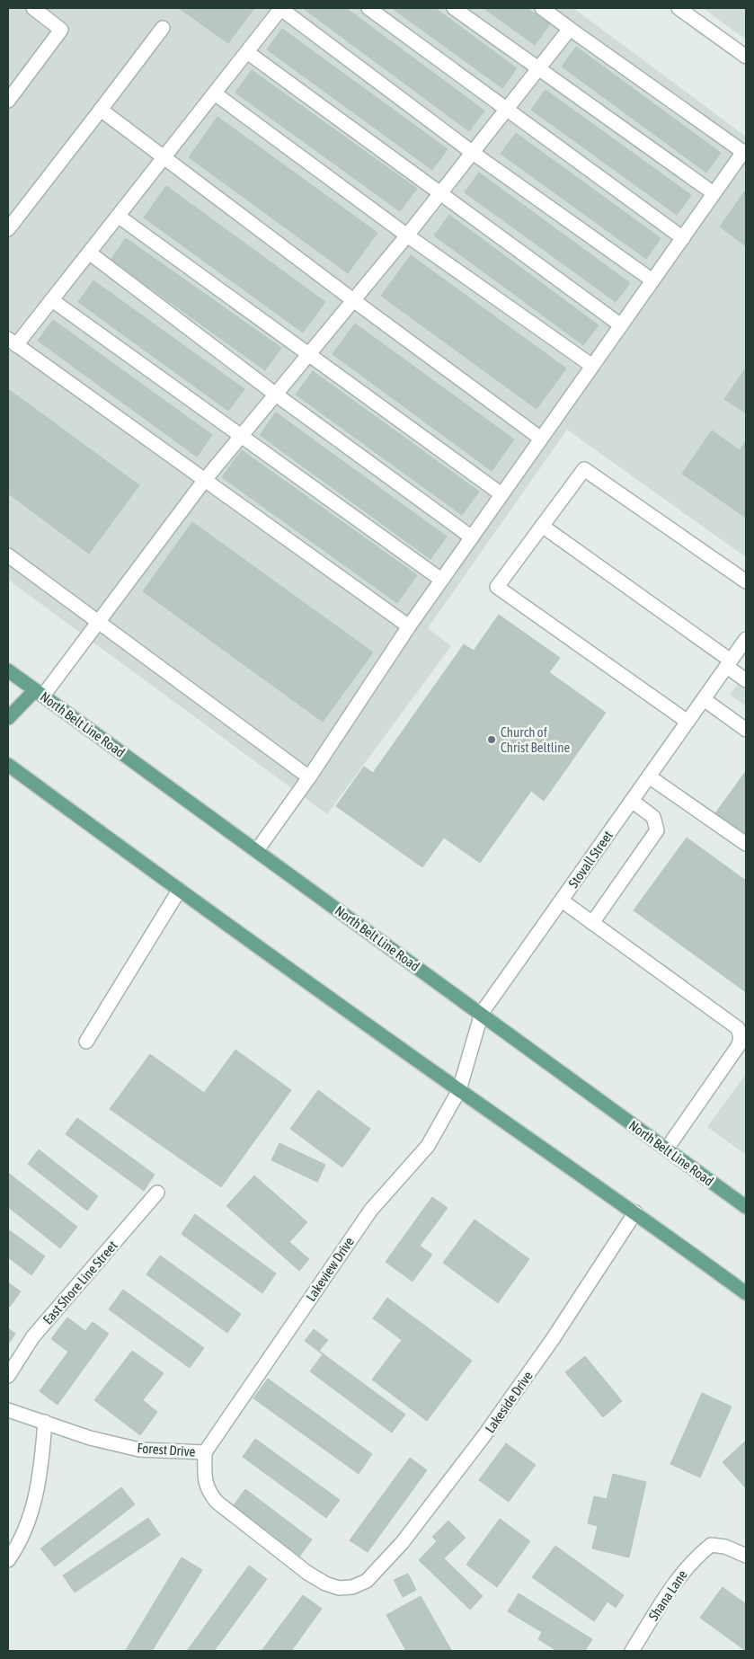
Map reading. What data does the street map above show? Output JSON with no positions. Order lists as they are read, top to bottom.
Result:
{
  "streets": {
    "main road": ["North Belt Line Road"],
    "street": [
      "Stovall Street",
      "Lakeview Drive",
      "East Shore Line Street",
      "Lakeside Drive",
      "Forest Drive",
      "Shana Lane"
    ]
  },
  "crossings": [
    ["North Belt Line Road", "Stovall Street"],
    ["Stovall Street", "Lakeview Drive"],
    ["Lakeview Drive", "Forest Drive"],
    ["Lakeside Drive", "Forest Drive"]
  ],
  "places": ["Church of Christ Beltline"]
}
